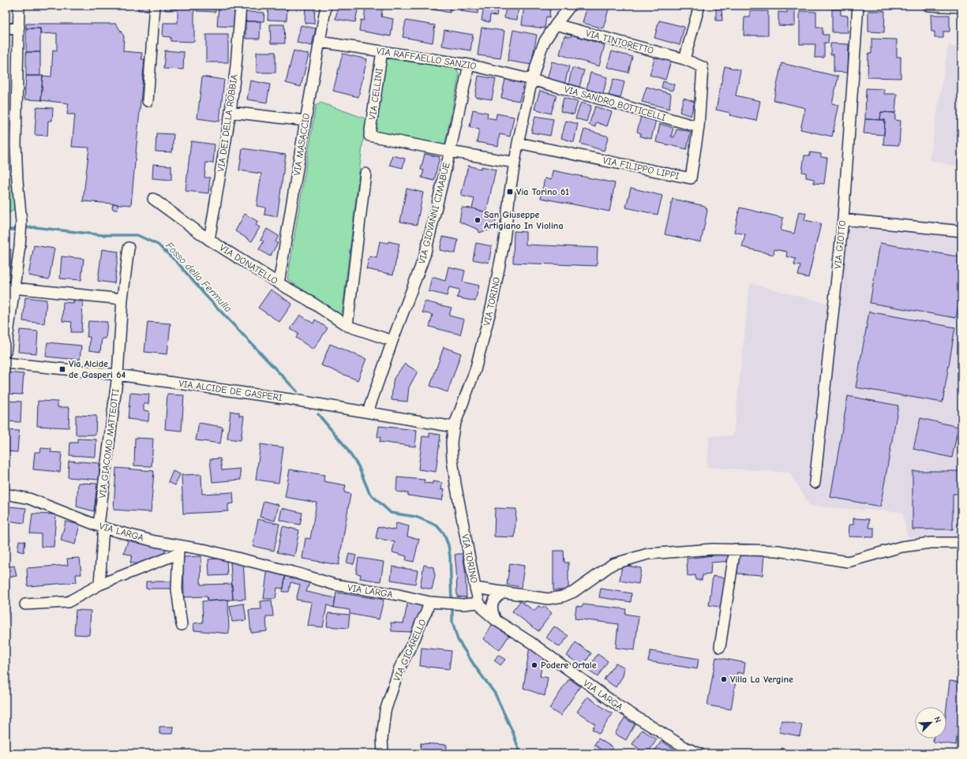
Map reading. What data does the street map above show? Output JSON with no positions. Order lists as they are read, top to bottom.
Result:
{
  "streets": {
    "street": [
      "VIA TINTORETTO",
      "VIA RAFFAELLO SANZIO",
      "VIA CELLINI",
      "VIA SANDRO BOTTICELLI",
      "VIA DEI DELLA ROBBIA",
      "VIA MASACCIO",
      "VIA FILIPPO LIPPI",
      "VIA GIOVANNI CIMABUE",
      "VIA GIOTTO",
      "VIA DONATELLO",
      "VIA TORINO",
      "VIA ALCIDE DE GASPERI",
      "VIA GIACOMO MATTEOTTI",
      "VIA LARGA",
      "VIA GIGARELLO"
    ]
  },
  "crossings": [
    ["VIA TINTORETTO", "VIA FILIPPO LIPPI"],
    ["VIA TINTORETTO", "VIA TORINO"],
    ["VIA RAFFAELLO SANZIO", "VIA CELLINI"],
    ["VIA RAFFAELLO SANZIO", "VIA SANDRO BOTTICELLI"],
    ["VIA RAFFAELLO SANZIO", "VIA MASACCIO"],
    ["VIA RAFFAELLO SANZIO", "VIA GIOVANNI CIMABUE"],
    ["VIA RAFFAELLO SANZIO", "VIA TORINO"],
    ["VIA CELLINI", "VIA GIOVANNI CIMABUE"],
    ["VIA SANDRO BOTTICELLI", "VIA FILIPPO LIPPI"],
    ["VIA SANDRO BOTTICELLI", "VIA TORINO"],
    ["VIA DEI DELLA ROBBIA", "VIA DONATELLO"],
    ["VIA MASACCIO", "VIA DONATELLO"],
    ["VIA FILIPPO LIPPI", "VIA TORINO"],
    ["VIA GIOVANNI CIMABUE", "VIA DONATELLO"],
    ["VIA GIOVANNI CIMABUE", "VIA ALCIDE DE GASPERI"],
    ["VIA TORINO", "VIA ALCIDE DE GASPERI"],
    ["VIA TORINO", "VIA LARGA"],
    ["VIA ALCIDE DE GASPERI", "VIA GIACOMO MATTEOTTI"],
    ["VIA GIACOMO MATTEOTTI", "VIA LARGA"],
    ["VIA LARGA", "VIA GIGARELLO"]
  ],
  "water": ["Fosso della Fermulla"],
  "places": {
    "transit": ["Via Torino 61", "Via Alcide de Gasperi 64"],
    "other": ["San Giuseppe Artigiano In Violina", "Podere Ortale", "Villa La Vergine"]
  },
  "north": "top right"
}
